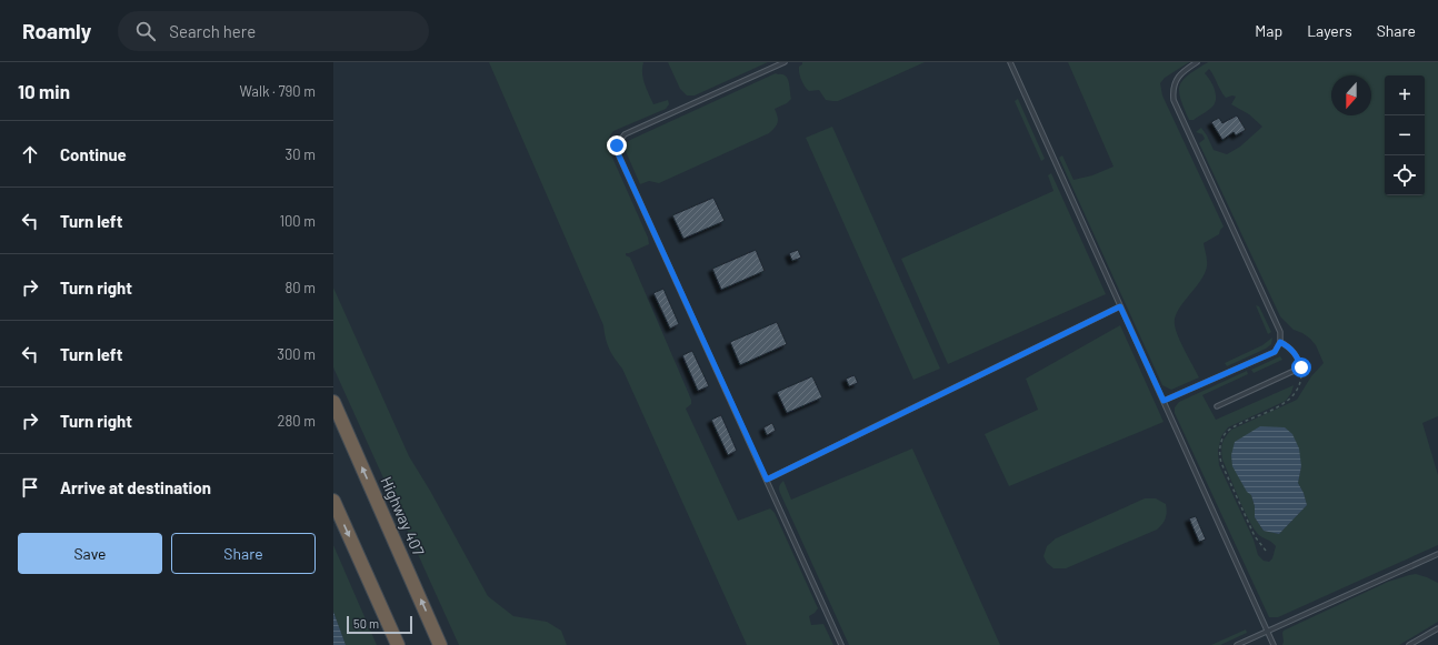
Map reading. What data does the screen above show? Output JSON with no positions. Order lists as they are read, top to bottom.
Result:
{
  "streets": {
    "highway": ["Highway 407"]
  },
  "scale_bar": "50 m",
  "north": "bottom",
  "page": {
    "header": "Roamly",
    "search": "Search here",
    "nav": ["Map", "Layers", "Share"],
    "heading": ["10 min", "Walk · 790 m"],
    "map_buttons": ["+", "−"],
    "list": [
      ["Continue", "30 m"],
      ["Turn left", "100 m"],
      ["Turn right", "80 m"],
      ["Turn left", "300 m"],
      ["Turn right", "280 m"],
      "Arrive at destination"
    ],
    "buttons": ["Save", "Share"],
    "scale": "50 m"
  }
}
